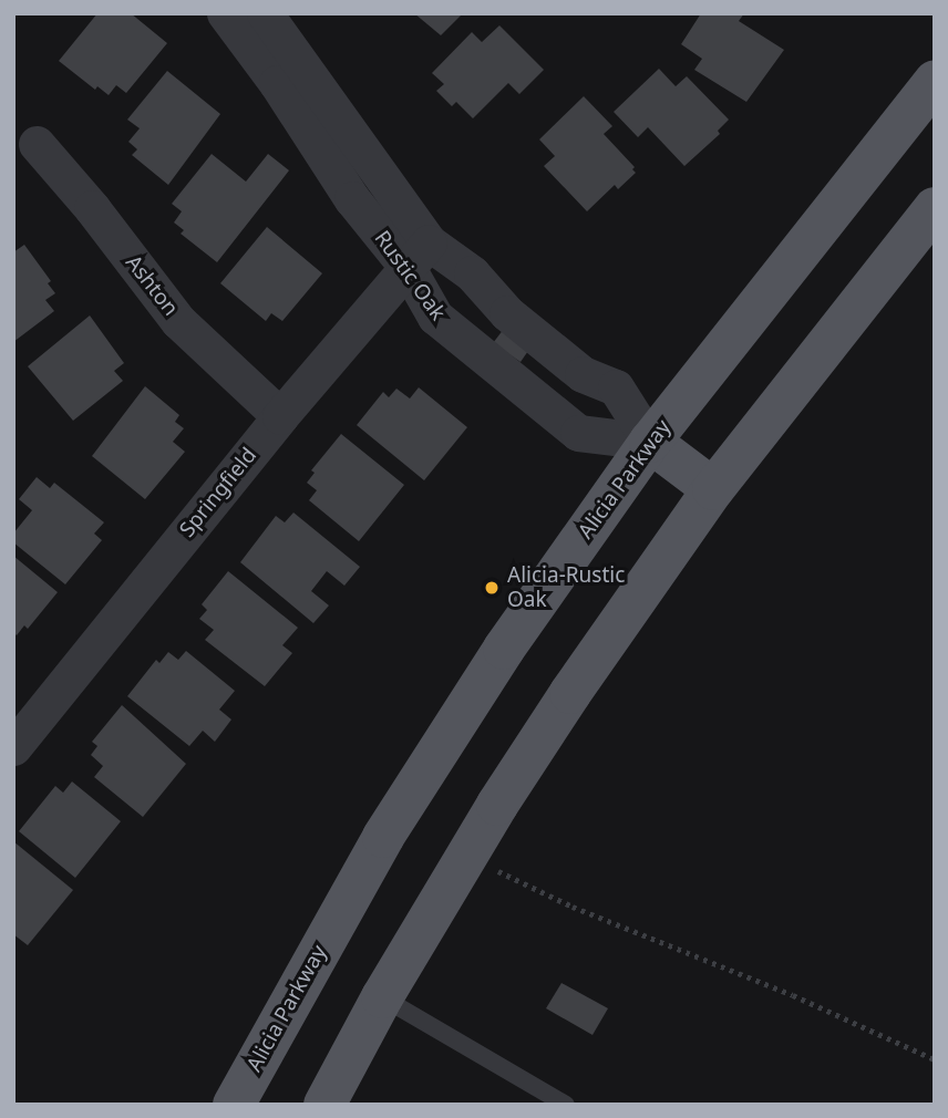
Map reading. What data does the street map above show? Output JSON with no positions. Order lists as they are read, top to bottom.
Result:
{
  "streets": {
    "main road": ["Alicia Parkway"],
    "street": ["Rustic Oak", "Ashton", "Springfield"]
  },
  "crossings": [
    ["Rustic Oak", "Alicia Parkway"],
    ["Rustic Oak", "Springfield"],
    ["Ashton", "Springfield"]
  ],
  "places": ["Alicia-Rustic Oak"]
}
